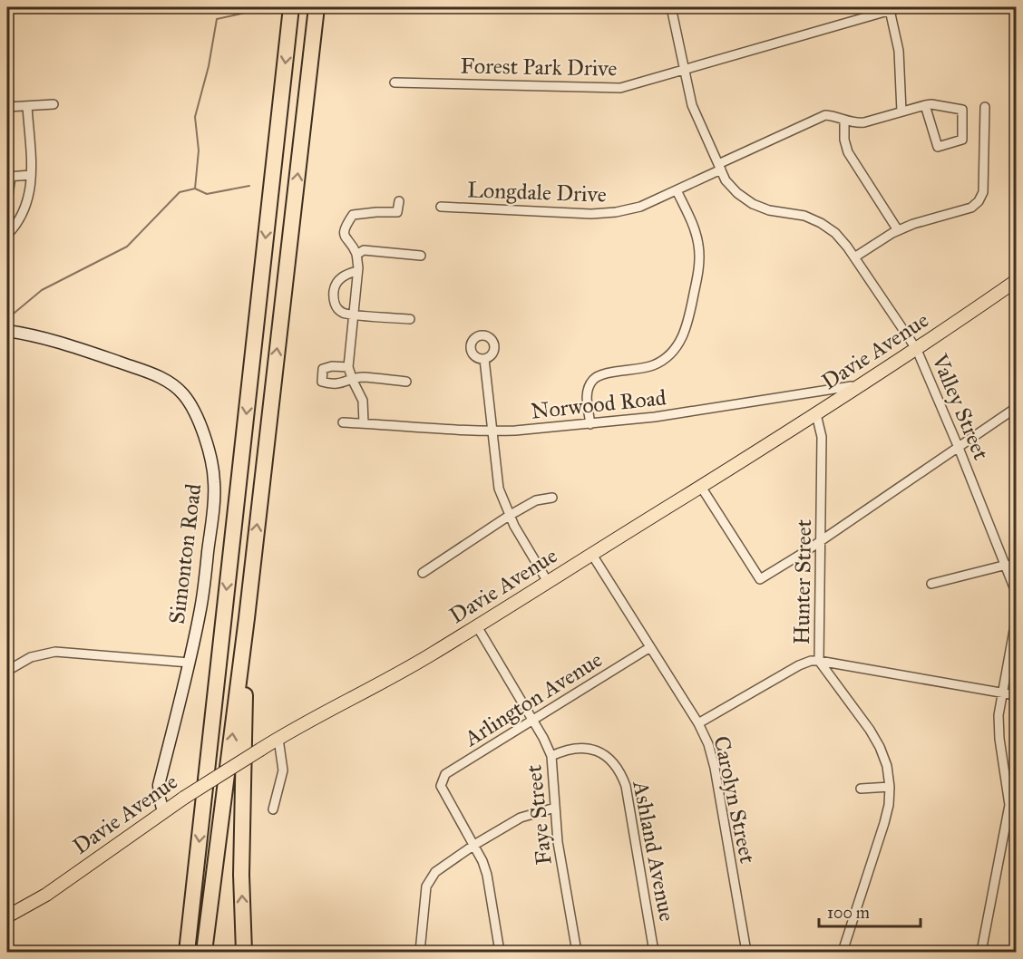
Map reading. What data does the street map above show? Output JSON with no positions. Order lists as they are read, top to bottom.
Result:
{
  "streets": {
    "main road": ["Davie Avenue"],
    "street": [
      "Forest Park Drive",
      "Longdale Drive",
      "Norwood Road",
      "Valley Street",
      "Simonton Road",
      "Hunter Street",
      "Arlington Avenue",
      "Carolyn Street",
      "Faye Street",
      "Ashland Avenue"
    ]
  },
  "crossings": [
    ["Forest Park Drive", "Valley Street"],
    ["Longdale Drive", "Valley Street"],
    ["Davie Avenue", "Norwood Road"],
    ["Davie Avenue", "Valley Street"],
    ["Davie Avenue", "Simonton Road"],
    ["Davie Avenue", "Hunter Street"],
    ["Davie Avenue", "Carolyn Street"],
    ["Davie Avenue", "Faye Street"],
    ["Arlington Avenue", "Carolyn Street"],
    ["Arlington Avenue", "Faye Street"],
    ["Faye Street", "Ashland Avenue"]
  ],
  "scale_bar": "100 m"
}
